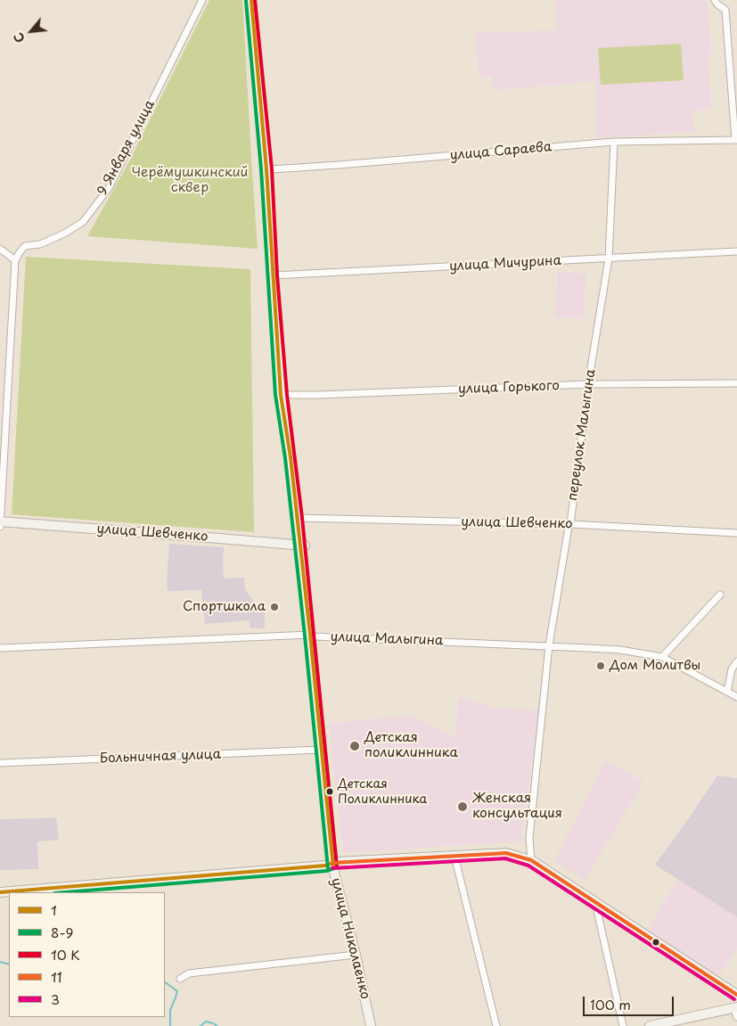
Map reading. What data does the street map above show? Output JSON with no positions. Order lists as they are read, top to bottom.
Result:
{
  "streets": {
    "main road": ["улица Шевченко", "улица Николаенко"],
    "street": [
      "9 Января улица",
      "улица Сараева",
      "улица Мичурина",
      "улица Горького",
      "переулок Малыгина",
      "улица Малыгина",
      "Больничная улица"
    ]
  },
  "crossings": [
    ["улица Сараева", "переулок Малыгина"],
    ["улица Сараева", "улица Николаенко"],
    ["улица Мичурина", "переулок Малыгина"],
    ["улица Мичурина", "улица Николаенко"],
    ["улица Горького", "переулок Малыгина"],
    ["улица Горького", "улица Николаенко"],
    ["переулок Малыгина", "улица Шевченко"],
    ["переулок Малыгина", "улица Малыгина"],
    ["улица Шевченко", "улица Николаенко"],
    ["улица Малыгина", "улица Николаенко"],
    ["Больничная улица", "улица Николаенко"]
  ],
  "parks": ["Черёмушкинский сквер"],
  "places": [
    "Спортшкола",
    "Дом Молитвы",
    "Детская поликлинника",
    "Детская Поликлинника",
    "Женская консультация"
  ],
  "lines": [
    "transit line 1",
    "transit line 8-9",
    "transit line 11",
    "transit line 3"
  ],
  "legend": [
    "1",
    "8-9",
    "10 К",
    "11",
    "3"
  ],
  "scale_bar": "100 m",
  "north": "bottom left"
}
